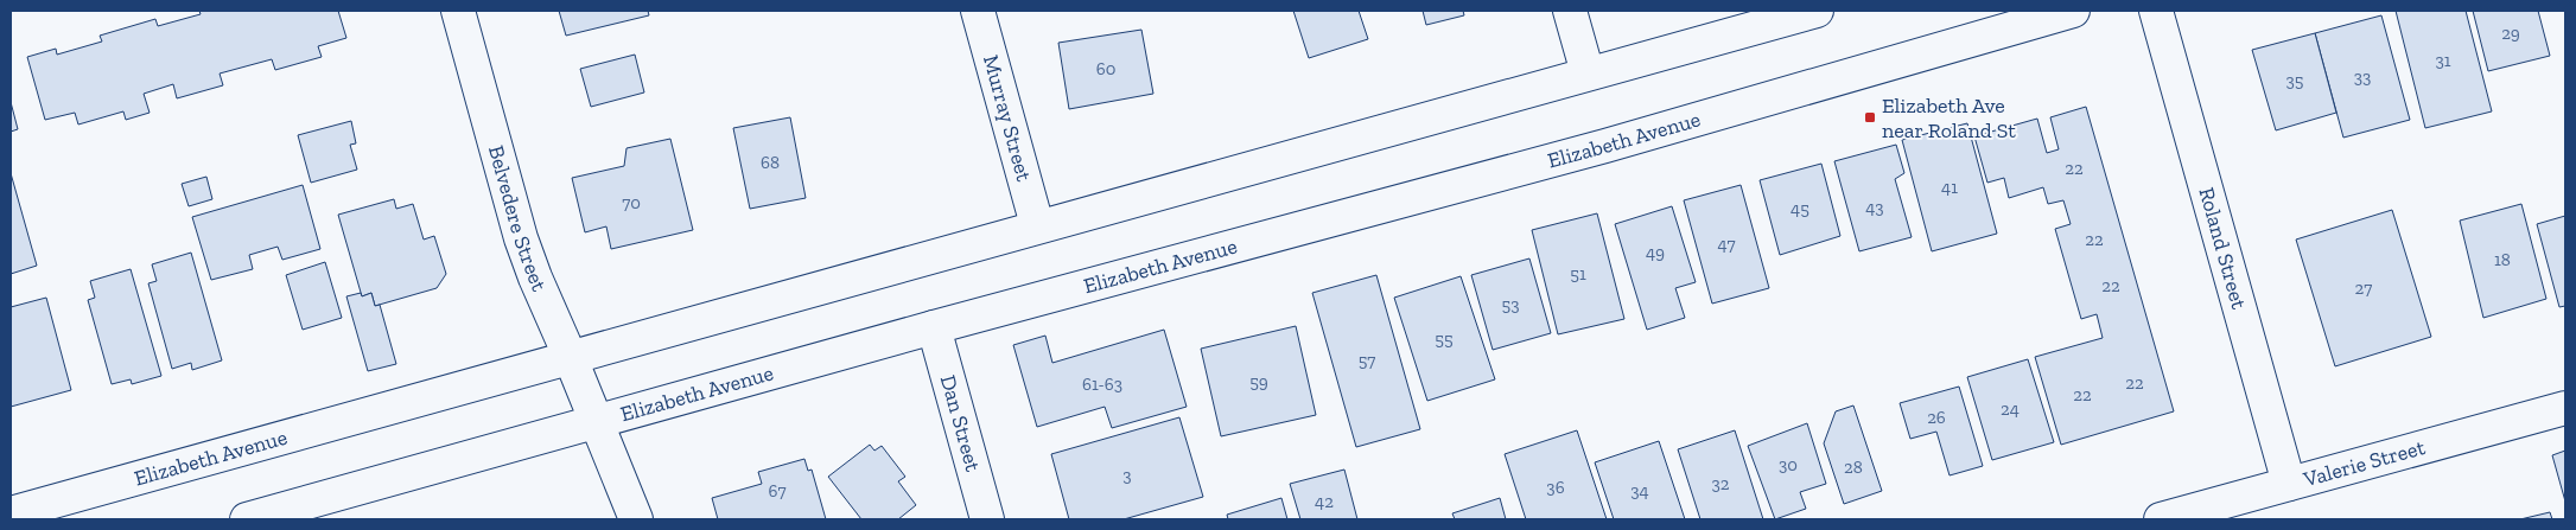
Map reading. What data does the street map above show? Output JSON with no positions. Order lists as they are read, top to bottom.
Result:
{
  "streets": {
    "main road": [
      "Murray Street",
      "Elizabeth Avenue",
      "Belvedere Street",
      "Roland Street",
      "Dan Street",
      "Valerie Street"
    ]
  },
  "crossings": [
    ["Murray Street", "Elizabeth Avenue"],
    ["Elizabeth Avenue", "Belvedere Street"],
    ["Elizabeth Avenue", "Dan Street"],
    ["Roland Street", "Valerie Street"]
  ],
  "places": {
    "transit": ["Elizabeth Ave near Roland St"]
  },
  "house_numbers": [
    "29",
    "31",
    "60",
    "33",
    "35",
    "68",
    "22",
    "41",
    "70",
    "43",
    "45",
    "22",
    "47",
    "49",
    "18",
    "51",
    "22",
    "27",
    "53",
    "55",
    "57",
    "59",
    "22",
    "61-63",
    "22",
    "24",
    "26",
    "30",
    "28",
    "3",
    "32",
    "36",
    "67",
    "34",
    "42"
  ]
}
